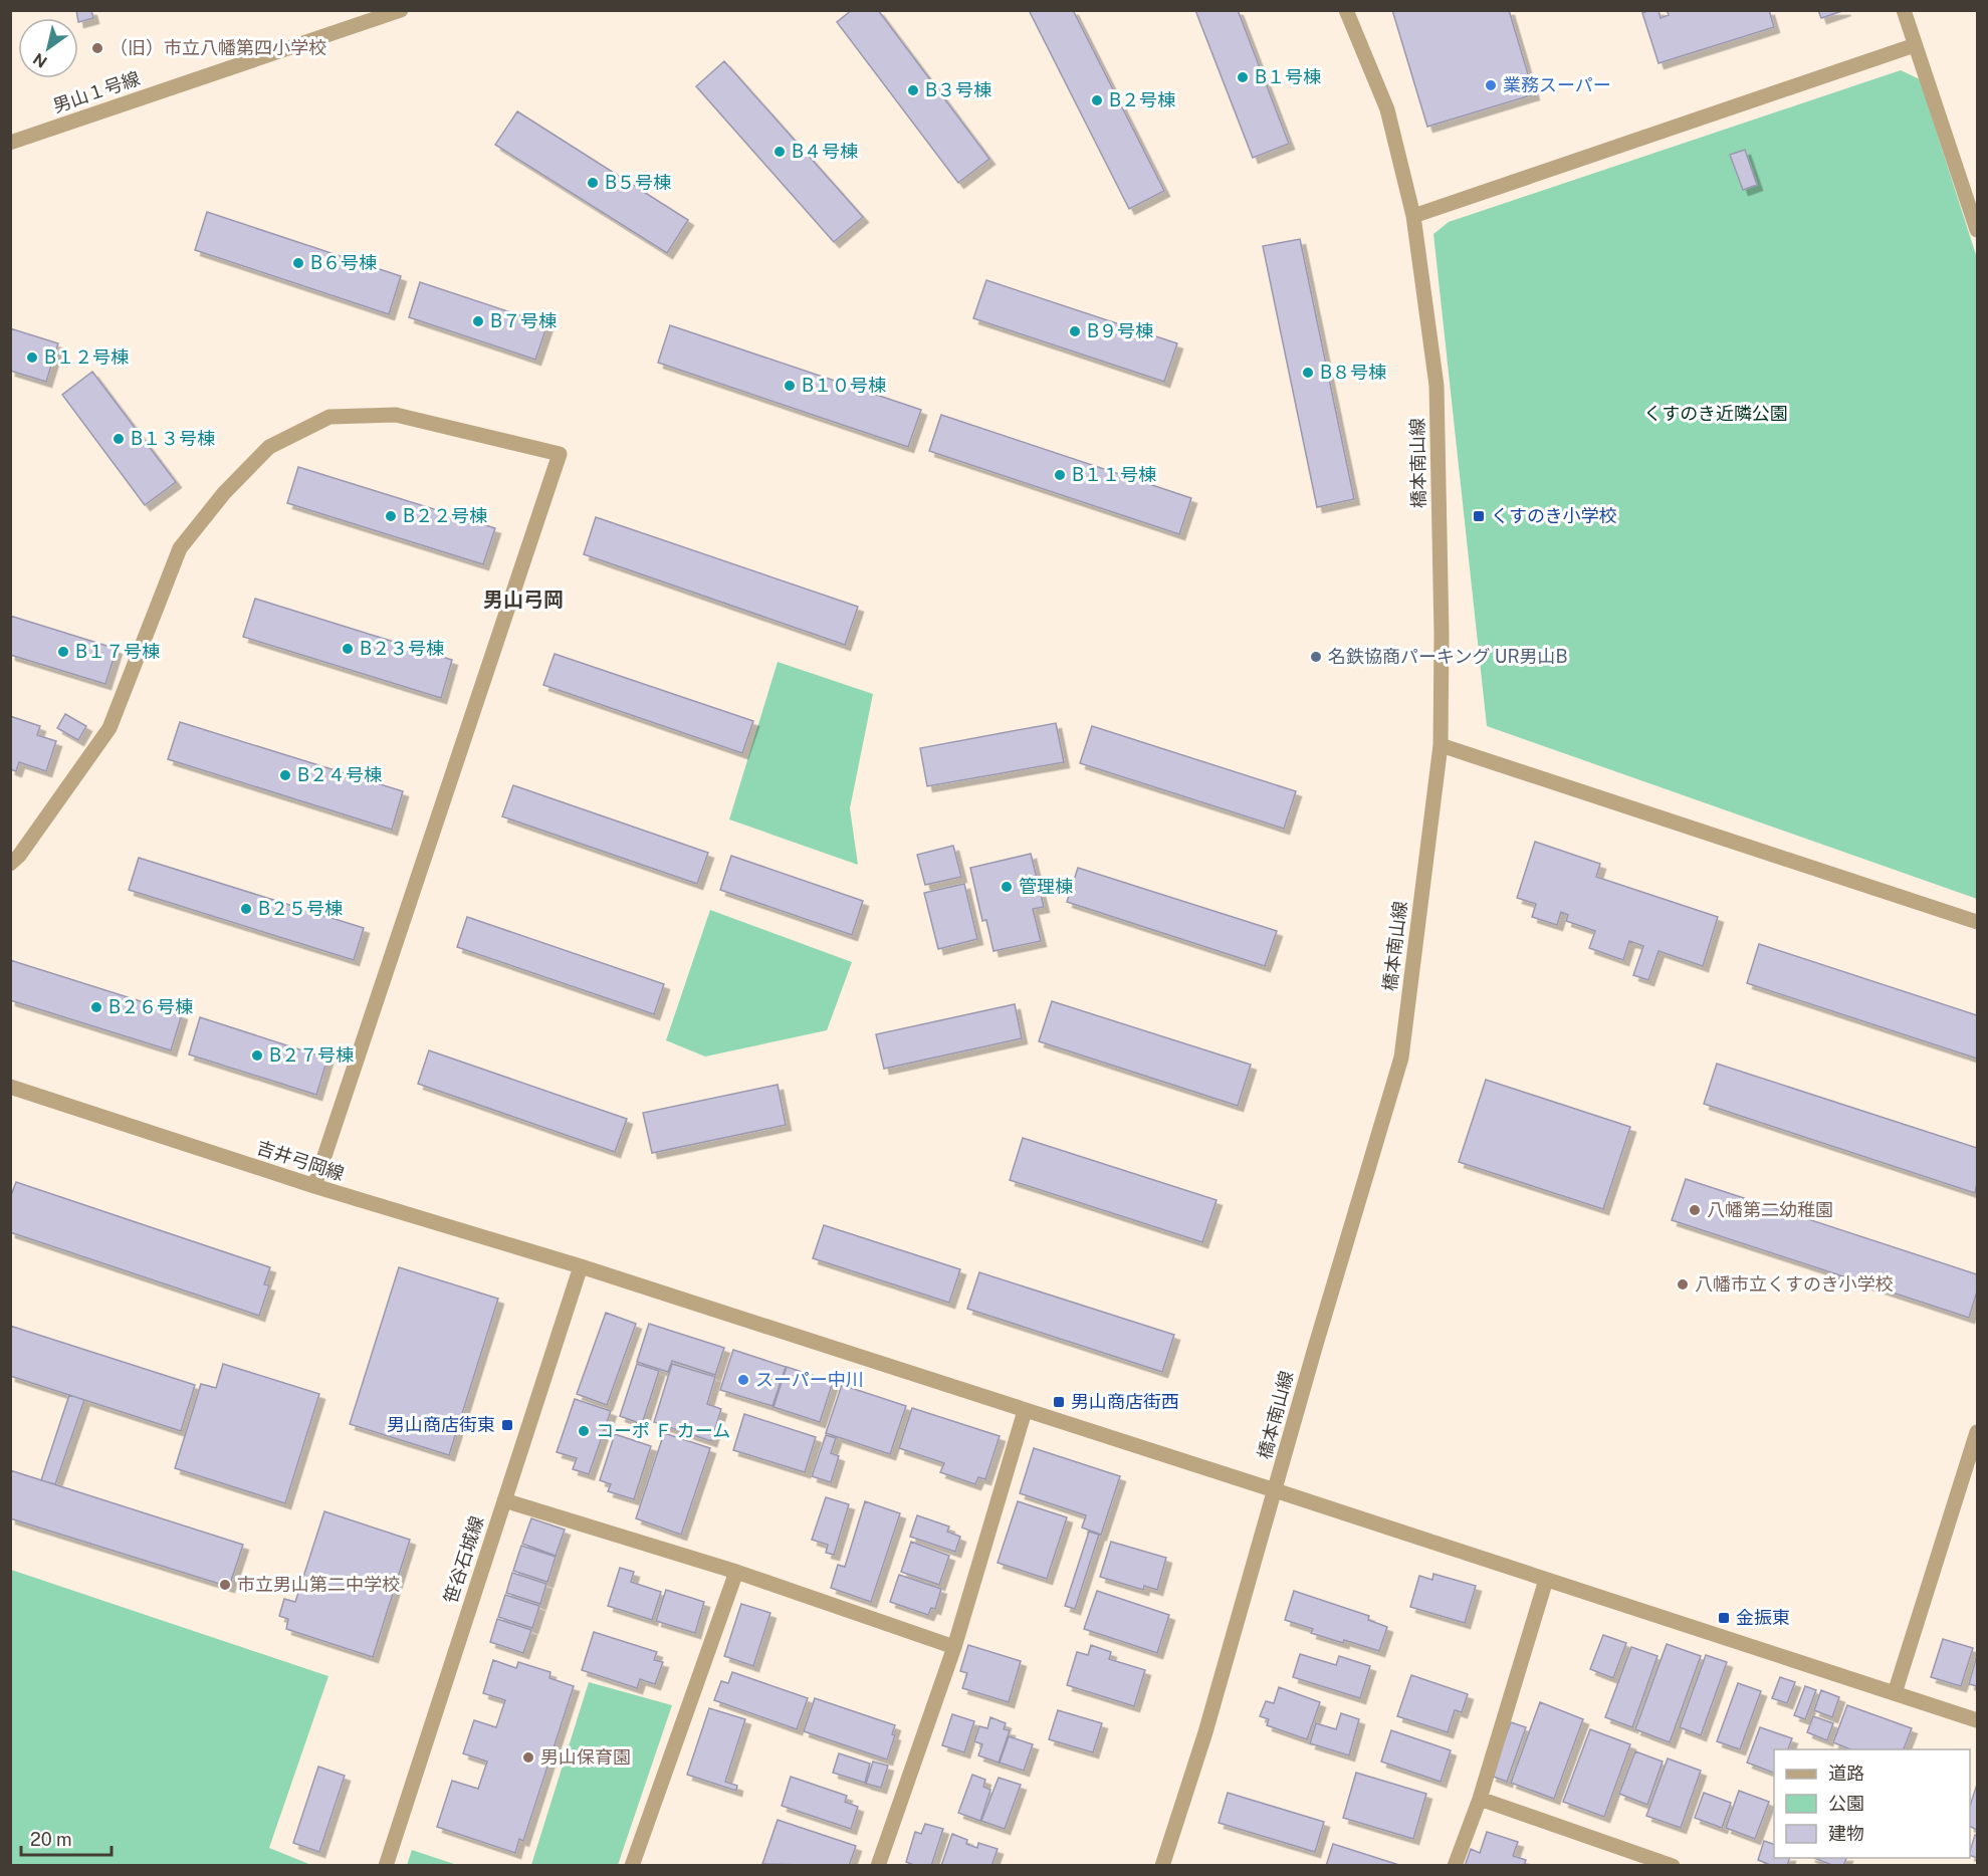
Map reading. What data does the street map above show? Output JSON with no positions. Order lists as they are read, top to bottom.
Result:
{
  "streets": {
    "street": [
      "男山１号線",
      "橋本南山線",
      "吉井弓岡線",
      "笹谷石城線"
    ]
  },
  "crossings": [
    ["橋本南山線", "吉井弓岡線"],
    ["吉井弓岡線", "笹谷石城線"]
  ],
  "districts": ["男山弓岡"],
  "parks": ["くすのき近隣公園"],
  "places": {
    "other": [
      "（旧）市立八幡第四小学校",
      "B１号棟",
      "業務スーパー",
      "B３号棟",
      "B２号棟",
      "B４号棟",
      "B５号棟",
      "B６号棟",
      "B７号棟",
      "B９号棟",
      "B１２号棟",
      "B８号棟",
      "B１０号棟",
      "B１３号棟",
      "B１１号棟",
      "B２２号棟",
      "B２３号棟",
      "B１７号棟",
      "名鉄協商パーキング UR男山B",
      "B２４号棟",
      "管理棟",
      "B２５号棟",
      "B２６号棟",
      "B２７号棟",
      "八幡第二幼稚園",
      "八幡市立くすのき小学校",
      "スーパー中川",
      "コーポ Ｆ カーム",
      "市立男山第二中学校",
      "男山保育園"
    ],
    "transit": [
      "くすのき小学校",
      "男山商店街西",
      "男山商店街東",
      "金振東"
    ]
  },
  "legend": ["道路", "公園", "建物"],
  "scale_bar": "20 m",
  "north": "bottom left"
}
